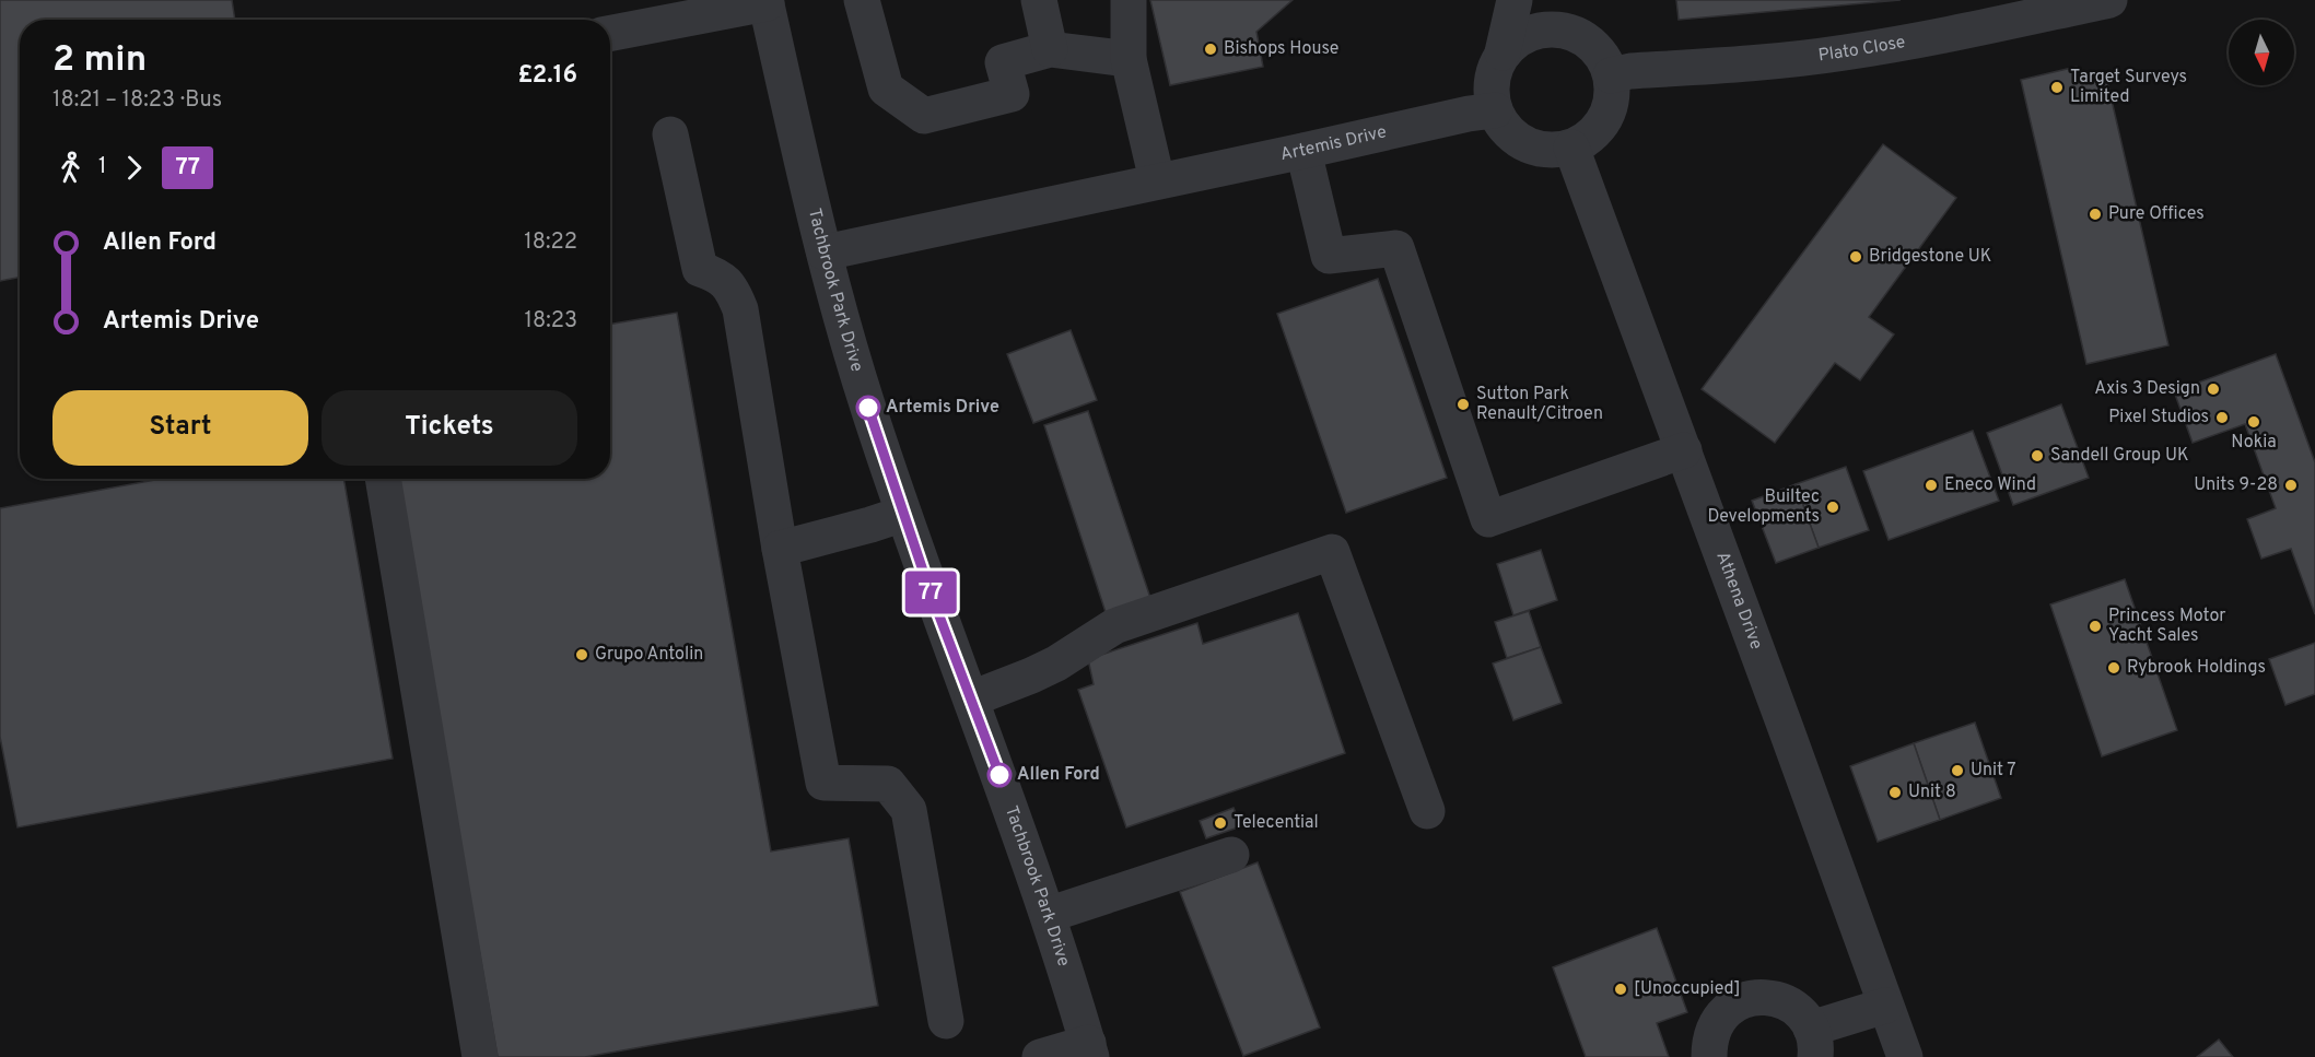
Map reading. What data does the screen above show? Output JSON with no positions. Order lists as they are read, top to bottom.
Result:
{
  "streets": {
    "street": [
      "Plato Close",
      "Artemis Drive",
      "Tachbrook Park Drive",
      "Athena Drive"
    ]
  },
  "crossings": [
    ["Plato Close", "Artemis Drive"],
    ["Plato Close", "Athena Drive"],
    ["Artemis Drive", "Tachbrook Park Drive"],
    ["Artemis Drive", "Athena Drive"]
  ],
  "places": [
    "Bishops House",
    "Target Surveys Limited",
    "Pure Offices",
    "Bridgestone UK",
    "Axis 3 Design",
    "Sutton Park Renault/Citroen",
    "Artemis Drive",
    "Pixel Studios",
    "Nokia",
    "Sandell Group UK",
    "Eneco Wind",
    "Units 9-28",
    "Builtec Developments",
    "Princess Motor Yacht Sales",
    "Grupo Antolin",
    "Rybrook Holdings",
    "Unit 7",
    "Allen Ford",
    "Unit 8",
    "Telecential",
    "[Unoccupied]"
  ],
  "lines": ["bus line 77"],
  "north": "bottom",
  "page": {
    "on_map": "77",
    "heading": ["2 min", "18:21 – 18:23 · Bus", "£2.16"],
    "legs": ["1", "77"],
    "list": [
      {
        "name": "Allen Ford",
        "value": "18:22"
      },
      {
        "name": "Artemis Drive",
        "value": "18:23"
      }
    ],
    "buttons": ["Start", "Tickets"]
  }
}
